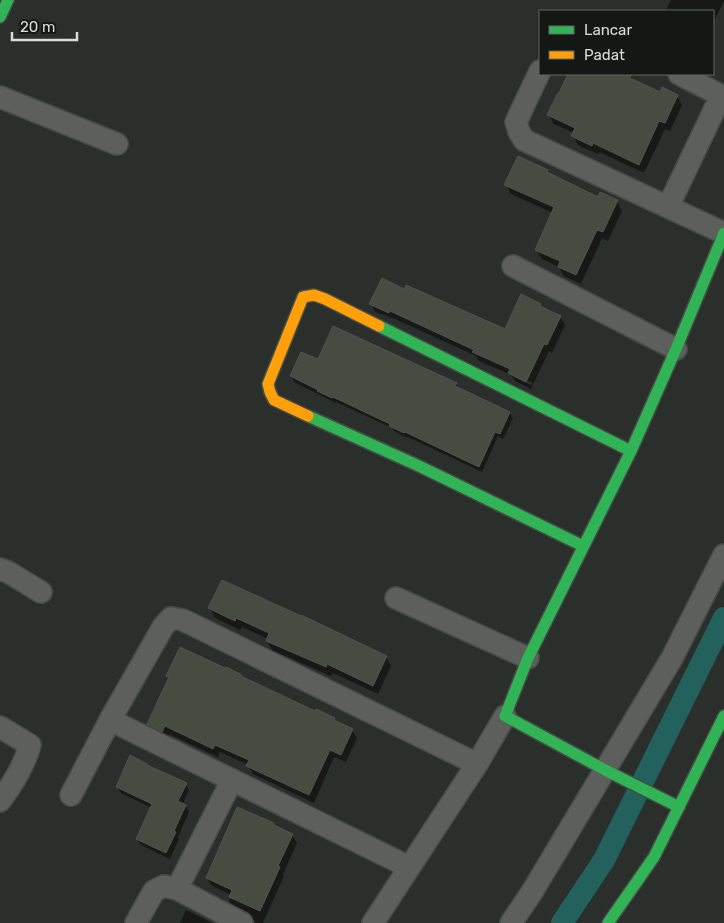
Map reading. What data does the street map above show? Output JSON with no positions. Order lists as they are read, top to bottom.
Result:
{
  "legend": ["Lancar", "Padat"],
  "scale_bar": "20 m"
}
